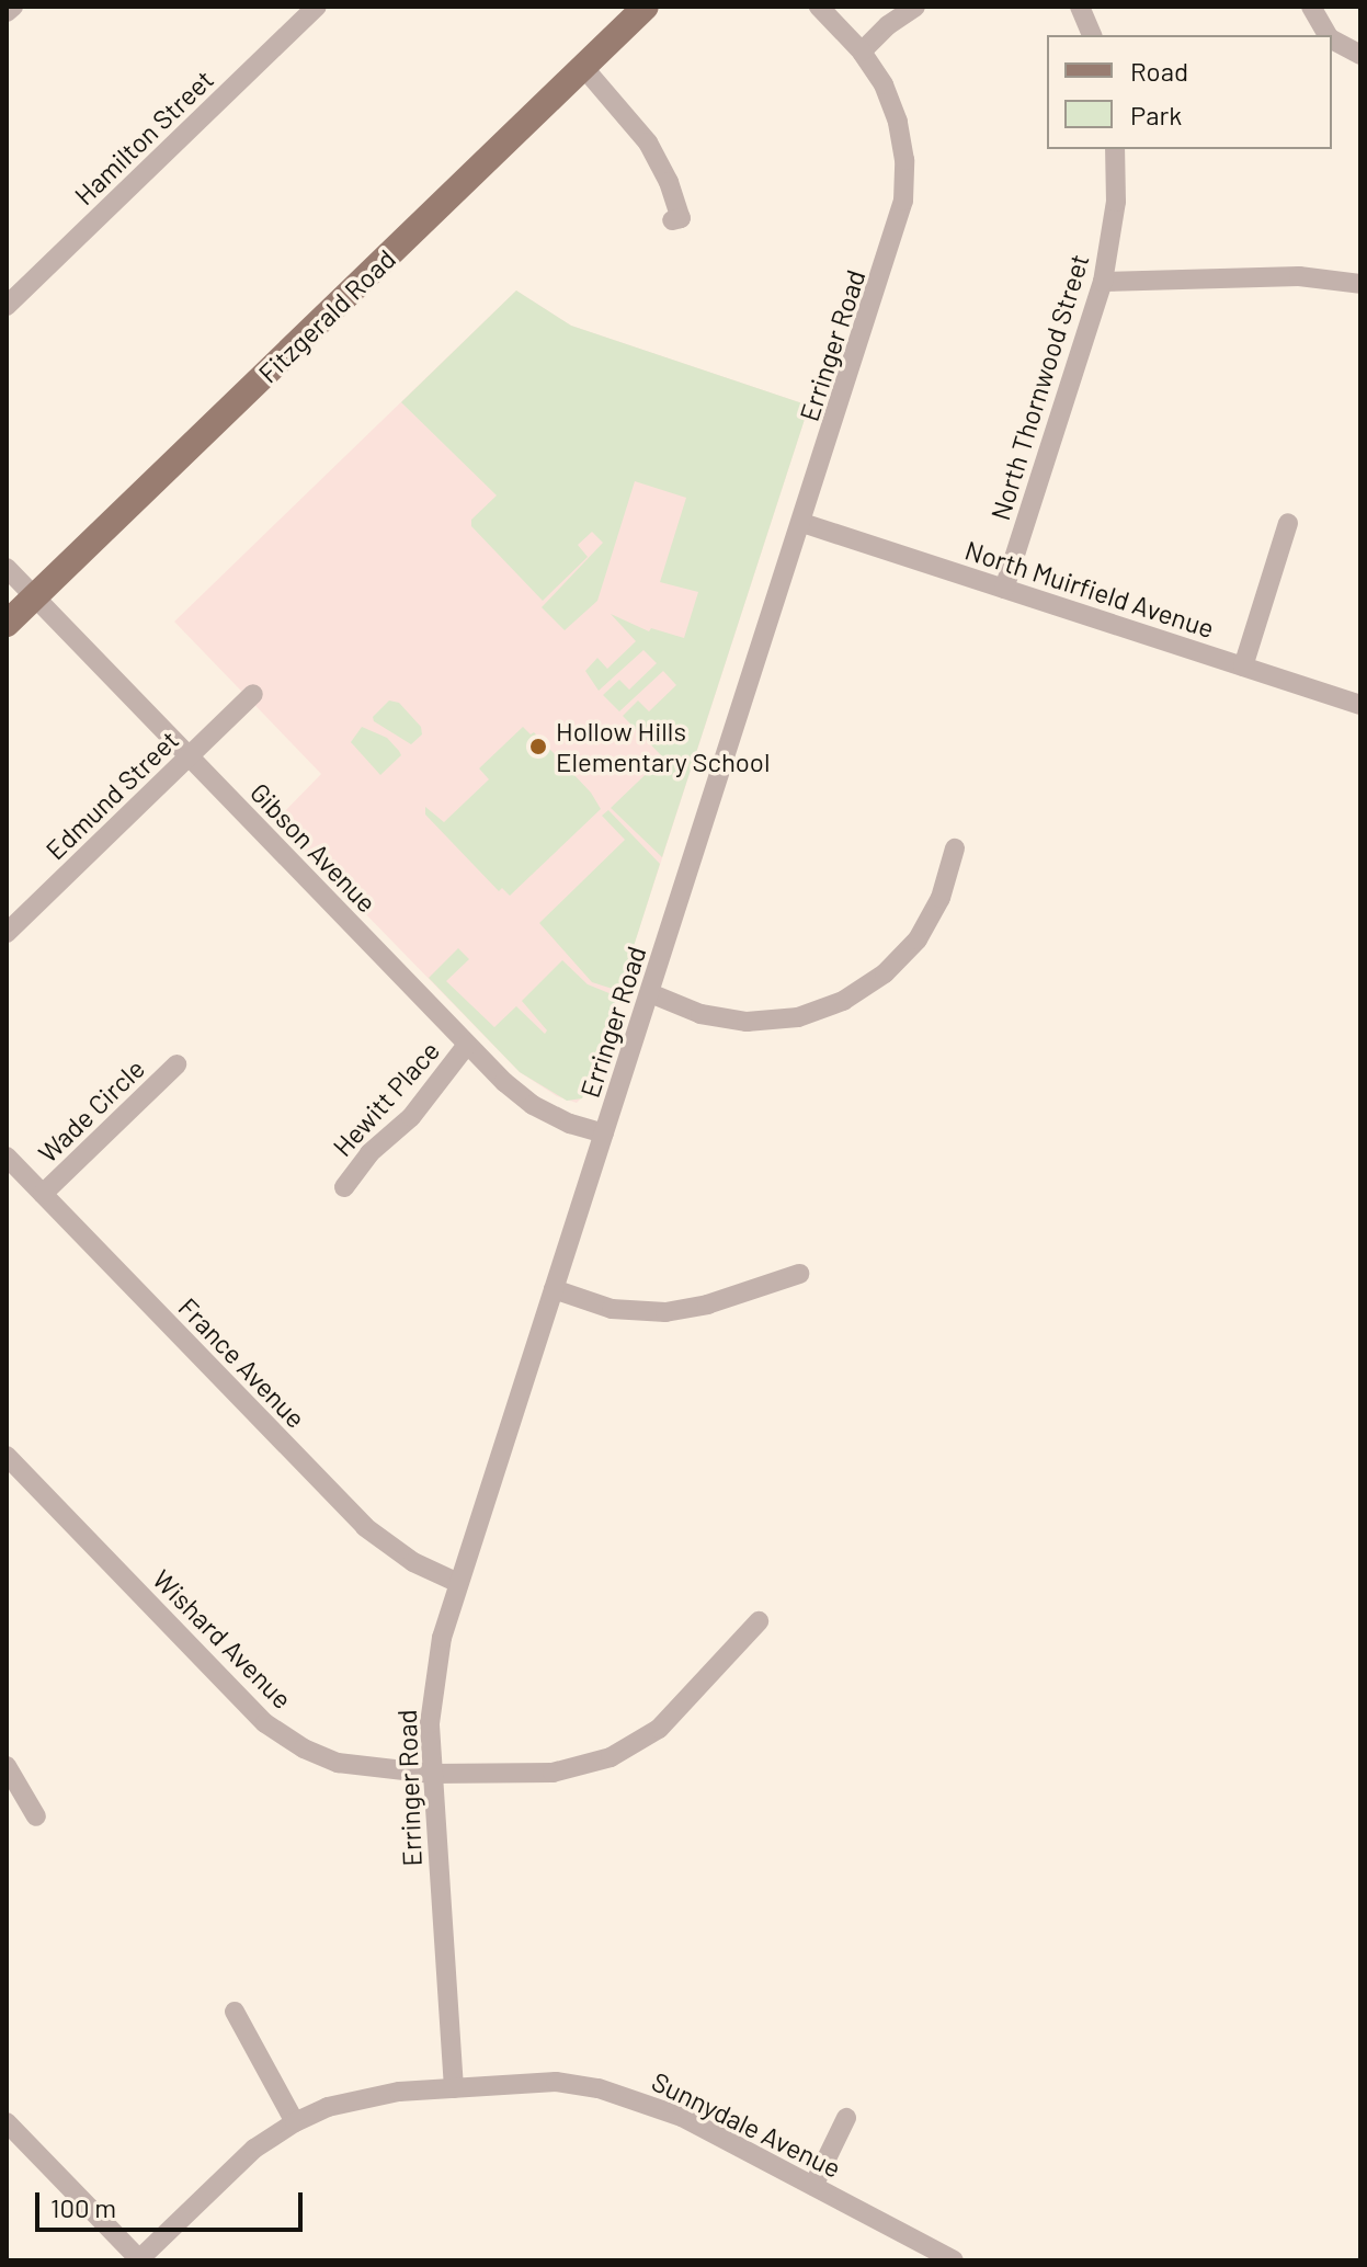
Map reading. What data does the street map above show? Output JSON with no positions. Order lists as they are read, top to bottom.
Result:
{
  "streets": {
    "main road": ["Fitzgerald Road"],
    "street": [
      "Hamilton Street",
      "Erringer Road",
      "North Thornwood Street",
      "North Muirfield Avenue",
      "Edmund Street",
      "Gibson Avenue",
      "Hewitt Place",
      "Wade Circle",
      "France Avenue",
      "Wishard Avenue",
      "Sunnydale Avenue"
    ]
  },
  "crossings": [
    ["Fitzgerald Road", "Gibson Avenue"],
    ["Erringer Road", "North Muirfield Avenue"],
    ["Erringer Road", "Gibson Avenue"],
    ["Erringer Road", "France Avenue"],
    ["Erringer Road", "Wishard Avenue"],
    ["Erringer Road", "Sunnydale Avenue"],
    ["North Thornwood Street", "North Muirfield Avenue"],
    ["Edmund Street", "Gibson Avenue"],
    ["Gibson Avenue", "Hewitt Place"],
    ["Wade Circle", "France Avenue"]
  ],
  "places": ["Hollow Hills Elementary School"],
  "legend": ["Road", "Park"],
  "scale_bar": "100 m"
}
